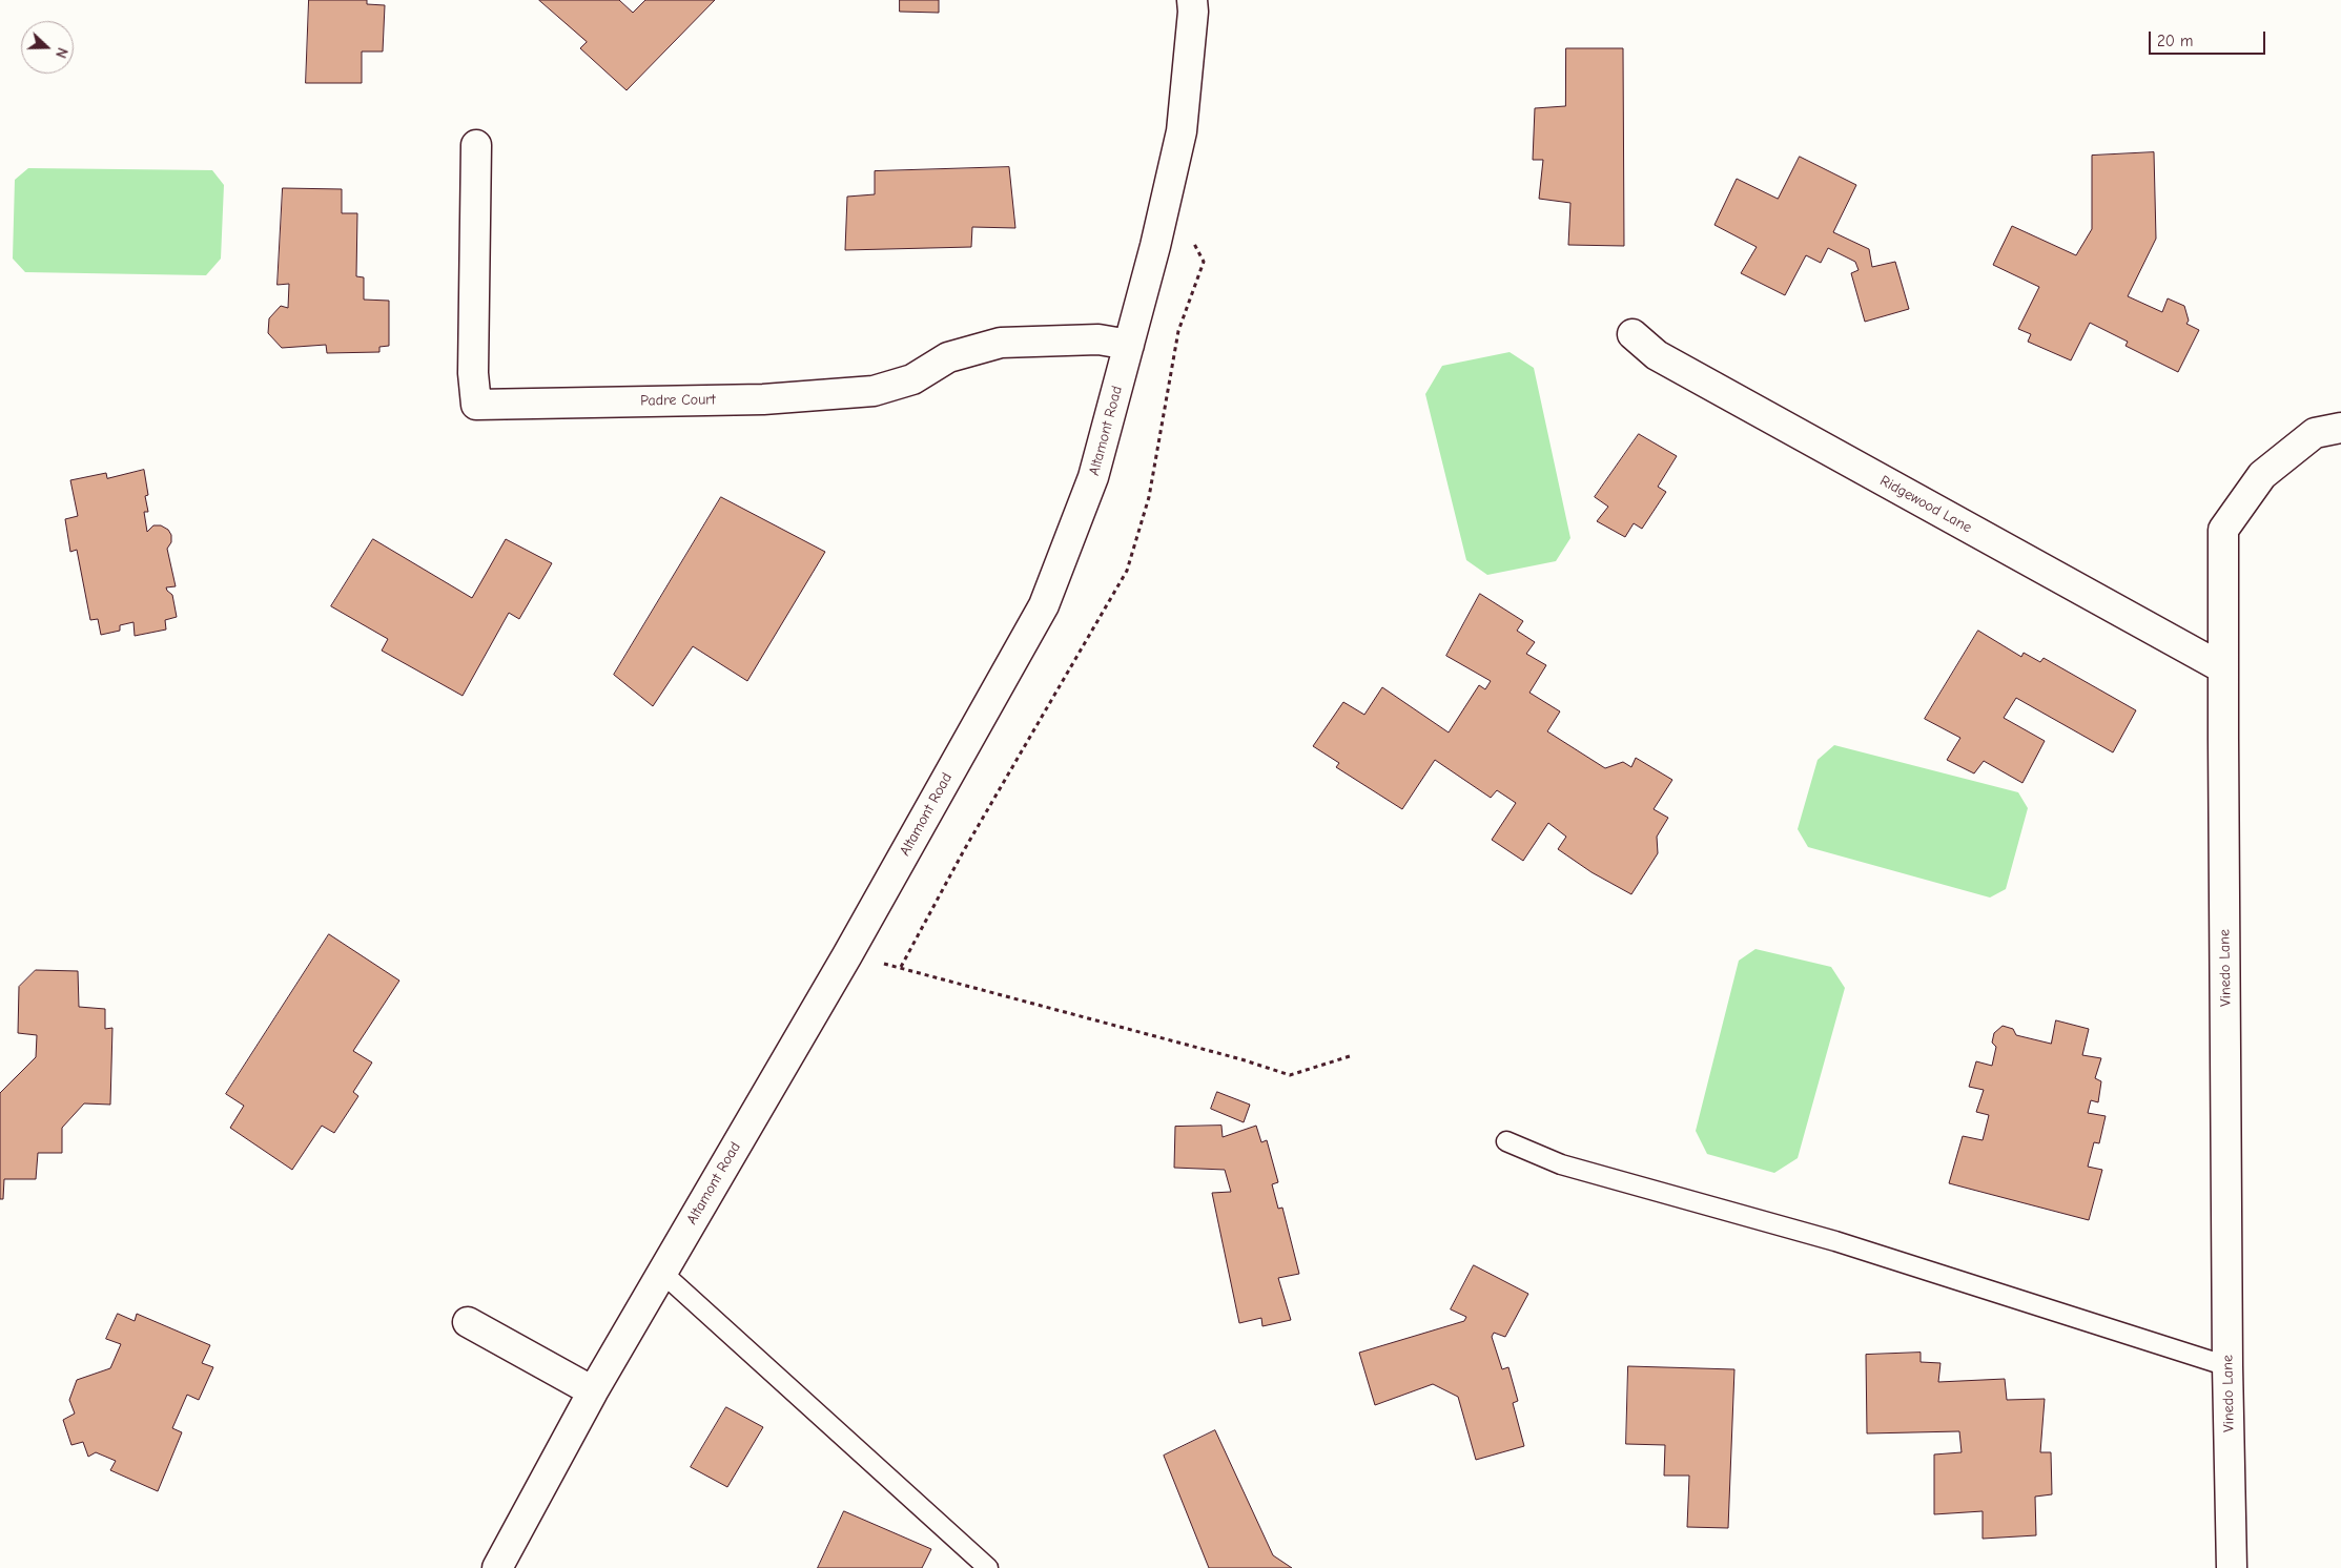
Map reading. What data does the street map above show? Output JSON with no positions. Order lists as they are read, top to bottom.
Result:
{
  "streets": {
    "street": [
      "Padre Court",
      "Altamont Road",
      "Ridgewood Lane",
      "Vinedo Lane"
    ]
  },
  "crossings": [
    ["Padre Court", "Altamont Road"],
    ["Ridgewood Lane", "Vinedo Lane"]
  ],
  "scale_bar": "20 m",
  "north": "right"
}
